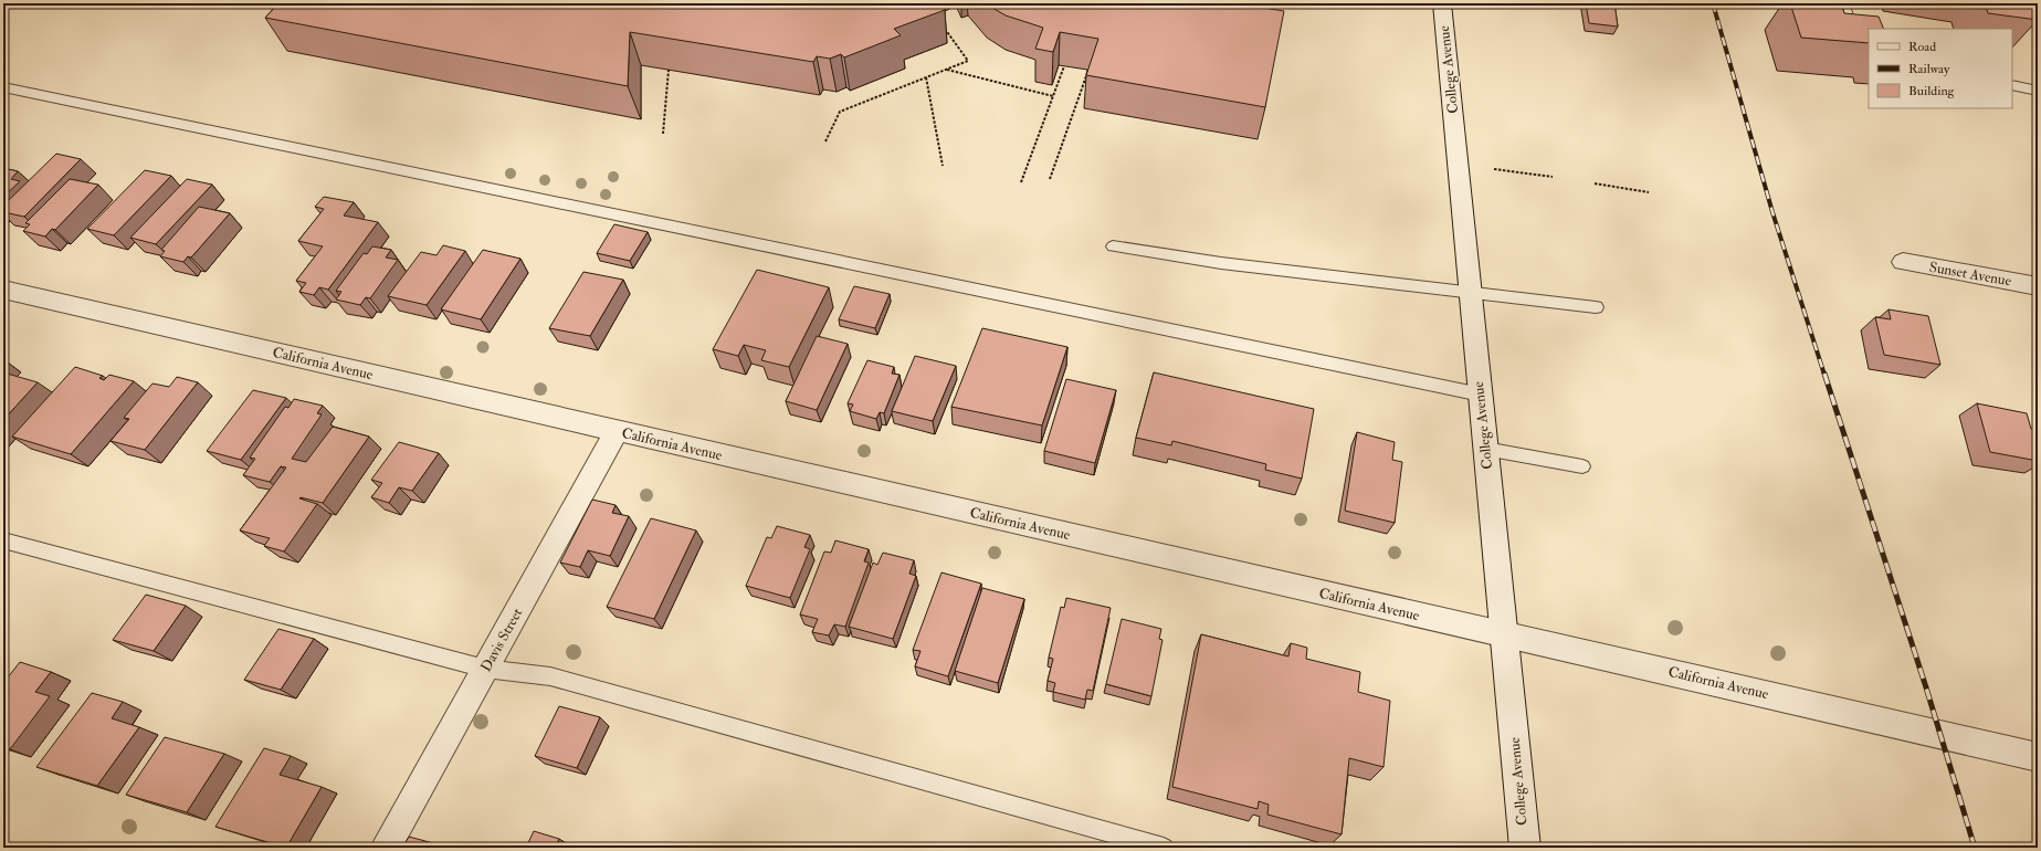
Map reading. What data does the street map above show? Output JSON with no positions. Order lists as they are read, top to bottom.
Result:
{
  "streets": {
    "street": [
      "College Avenue",
      "Sunset Avenue",
      "California Avenue",
      "Davis Street"
    ]
  },
  "crossings": [
    ["College Avenue", "California Avenue"],
    ["California Avenue", "Davis Street"]
  ],
  "legend": ["Road", "Railway", "Building"]
}
